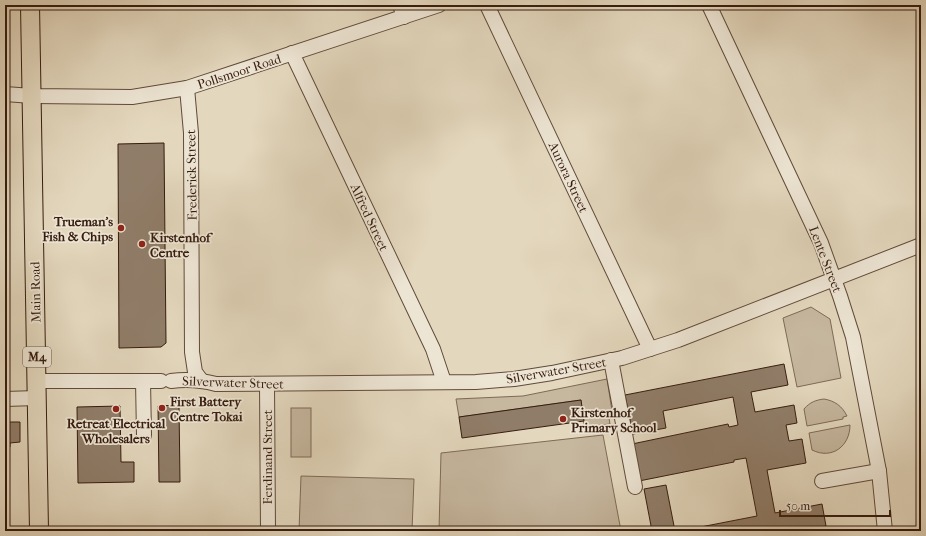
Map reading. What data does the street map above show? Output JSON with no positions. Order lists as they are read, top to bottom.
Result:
{
  "streets": {
    "main road": ["Main Road", "M4"],
    "street": [
      "Pollsmoor Road",
      "Frederick Street",
      "Aurora Street",
      "Alfred Street",
      "Lente Street",
      "Silverwater Street",
      "Ferdinand Street"
    ]
  },
  "crossings": [
    ["Pollsmoor Road", "Frederick Street"],
    ["Pollsmoor Road", "Alfred Street"],
    ["Pollsmoor Road", "Main Road"],
    ["Frederick Street", "Silverwater Street"],
    ["Aurora Street", "Silverwater Street"],
    ["Alfred Street", "Silverwater Street"],
    ["Lente Street", "Silverwater Street"],
    ["Main Road", "Silverwater Street"],
    ["Silverwater Street", "Ferdinand Street"]
  ],
  "places": [
    "Trueman's Fish & Chips",
    "Kirstenhof Centre",
    "First Battery Centre Tokai",
    "Retreat Electrical Wholesalers",
    "Kirstenhof Primary School"
  ],
  "scale_bar": "50 m"
}
